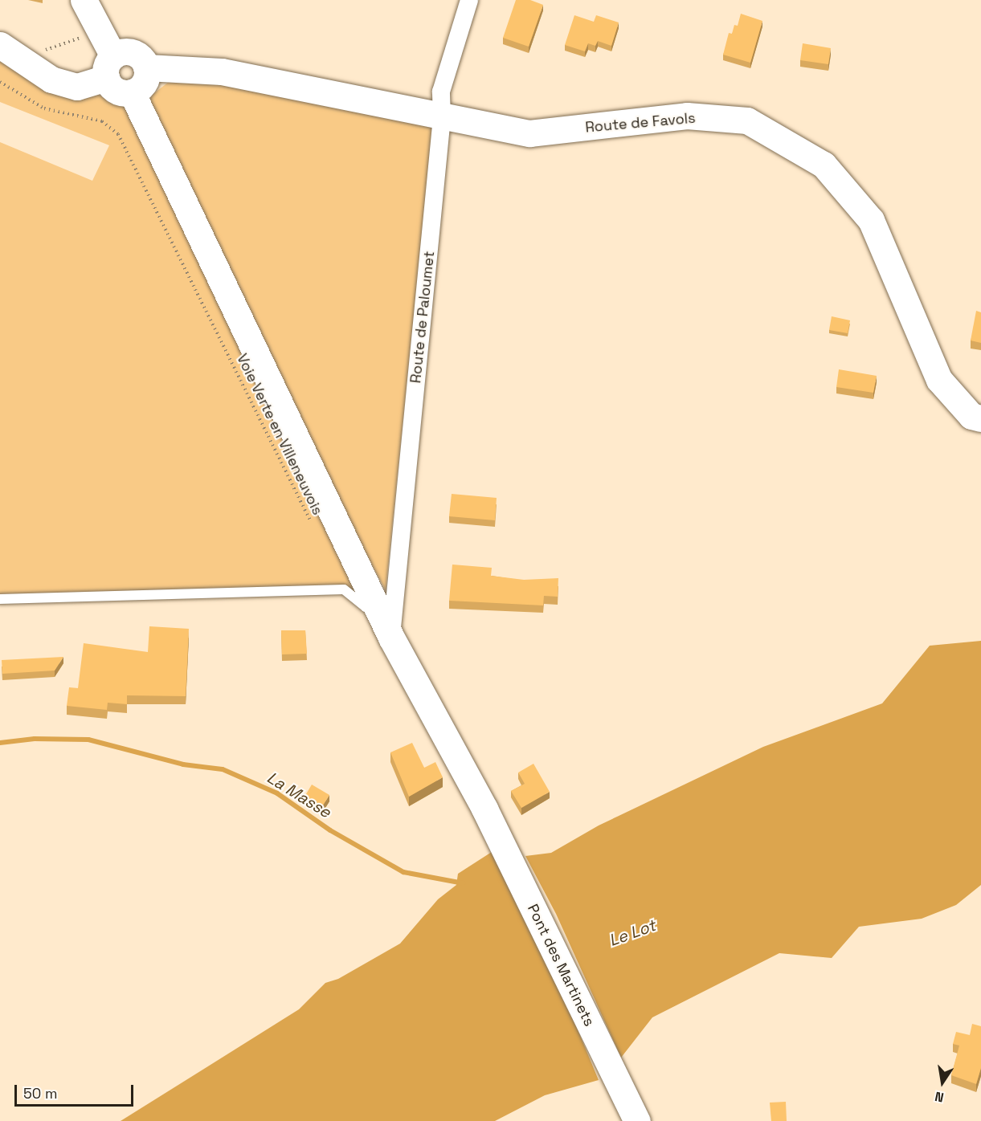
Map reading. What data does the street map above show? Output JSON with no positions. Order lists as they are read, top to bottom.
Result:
{
  "streets": {
    "street": ["Route de Favols", "Route de Paloumet", "Pont des Martinets"],
    "path": ["Voie Verte en Villeneuvois"]
  },
  "crossings": [
    ["Route de Favols", "Route de Paloumet"],
    ["Route de Favols", "Pont des Martinets"],
    ["Route de Paloumet", "Pont des Martinets"]
  ],
  "water": ["La Masse", "Le Lot"],
  "scale_bar": "50 m",
  "north": "bottom"
}
